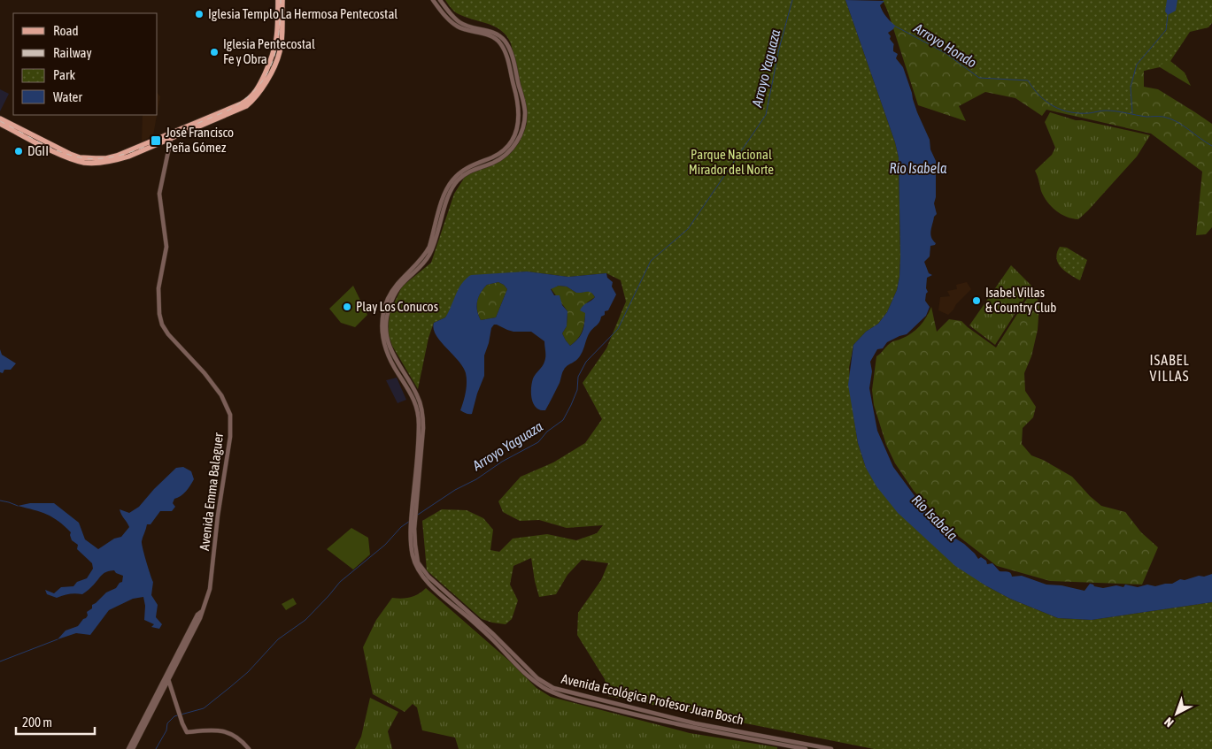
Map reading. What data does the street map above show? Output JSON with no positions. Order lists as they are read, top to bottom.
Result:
{
  "streets": {
    "street": ["Avenida Emma Balaguer", "Avenida Ecológica Profesor Juan Bosch"]
  },
  "districts": ["ISABEL VILLAS"],
  "water": ["Arroyo Hondo", "Arroyo Yaguaza", "Río Isabela"],
  "parks": ["Parque Nacional Mirador del Norte"],
  "places": {
    "other": [
      "Iglesia Templo La Hermosa Pentecostal",
      "Iglesia Pentecostal Fe y Obra",
      "DGII",
      "Isabel Villas & Country Club",
      "Play Los Conucos"
    ],
    "transit": ["José Francisco Peña Gómez"]
  },
  "legend": [
    "Road",
    "Railway",
    "Park",
    "Water"
  ],
  "scale_bar": "200 m",
  "north": "bottom left"
}
